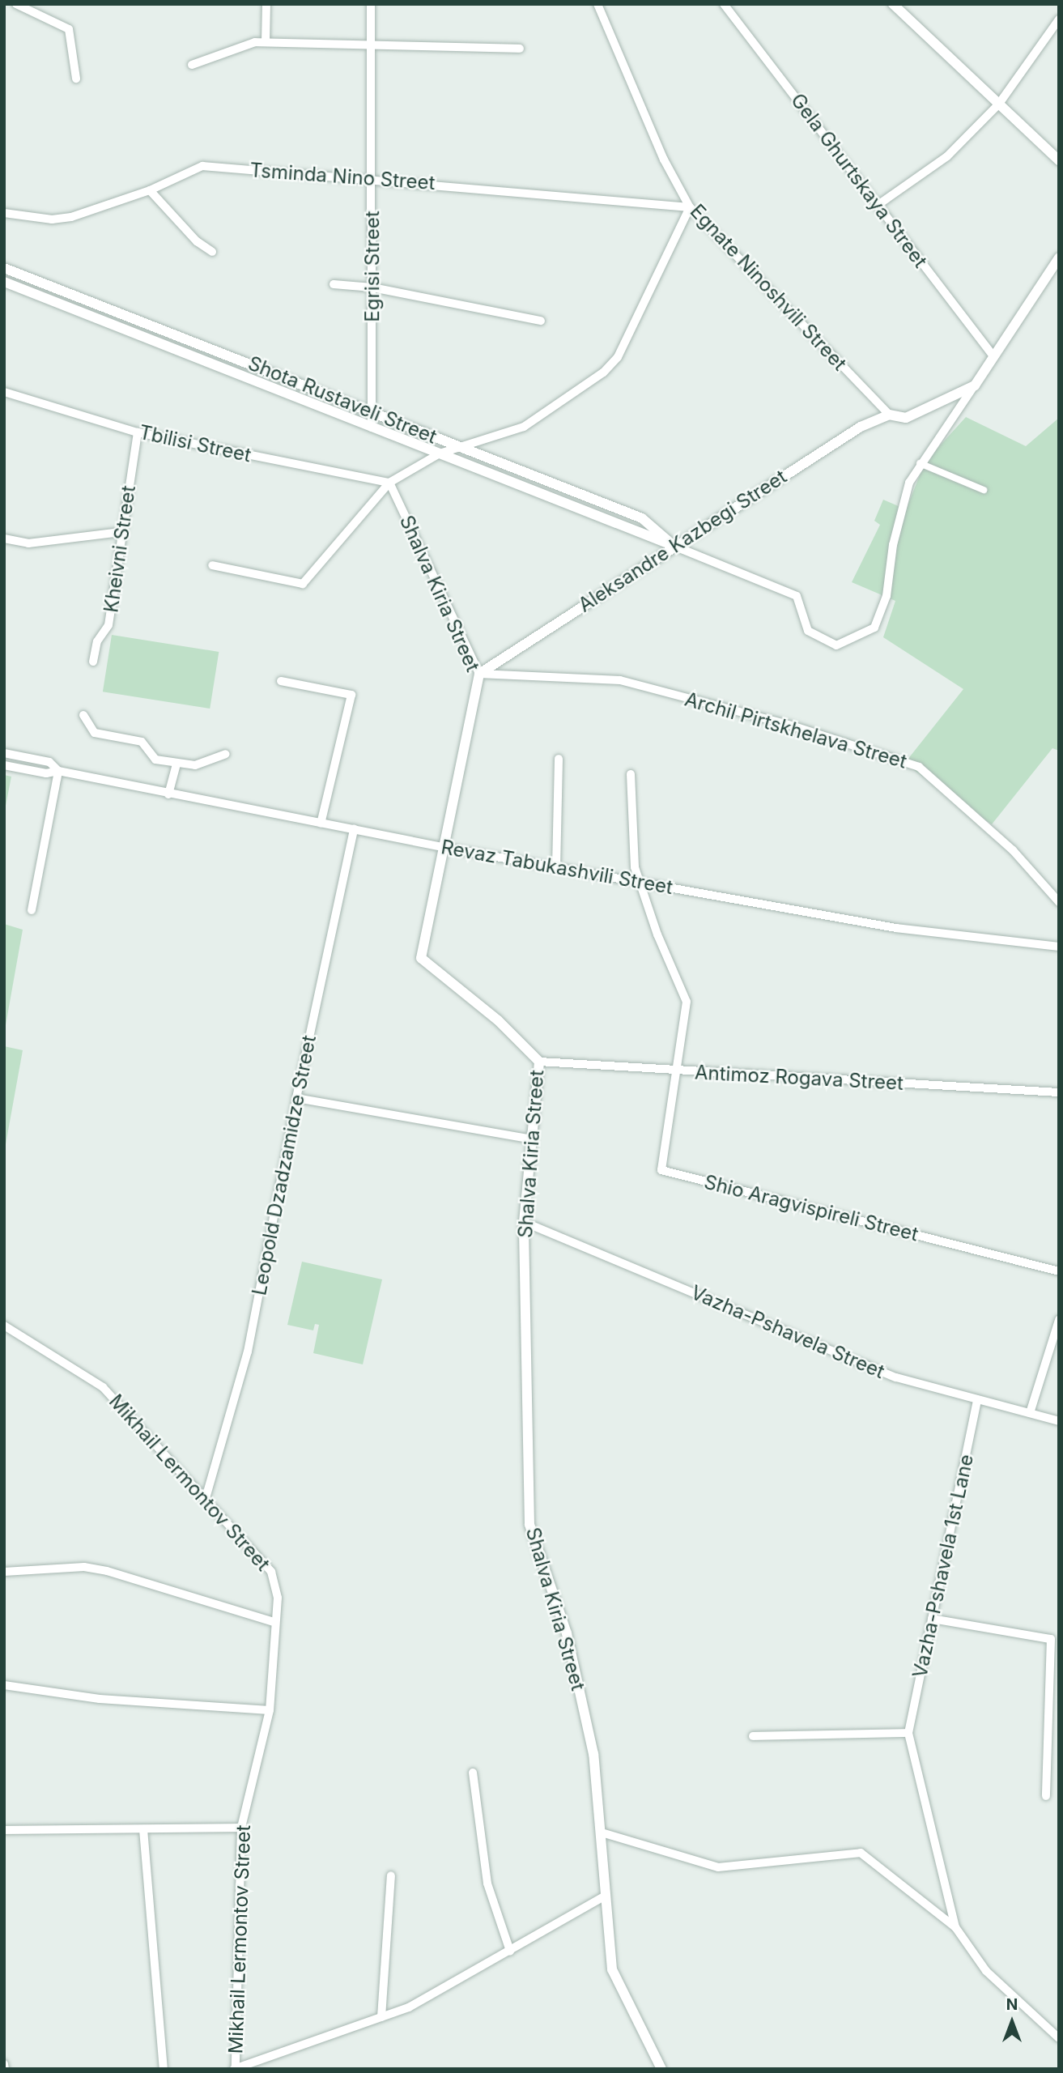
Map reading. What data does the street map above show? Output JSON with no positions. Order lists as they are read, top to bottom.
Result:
{
  "streets": {
    "street": [
      "Tsminda Nino Street",
      "Gela Ghurtskaya Street",
      "Egrisi Street",
      "Egnate Ninoshvili Street",
      "Shota Rustaveli Street",
      "Tbilisi Street",
      "Aleksandre Kazbegi Street",
      "Kheivni Street",
      "Shalva Kiria Street",
      "Archil Pirtskhelava Street",
      "Revaz Tabukashvili Street",
      "Antimoz Rogava Street",
      "Leopold Dzadzamidze Street",
      "Shio Aragvispireli Street",
      "Vazha-Pshavela Street",
      "Mikhail Lermontov Street",
      "Vazha-Pshavela 1st Lane"
    ]
  },
  "crossings": [
    ["Tsminda Nino Street", "Egrisi Street"],
    ["Tsminda Nino Street", "Egnate Ninoshvili Street"],
    ["Egrisi Street", "Shota Rustaveli Street"],
    ["Egnate Ninoshvili Street", "Aleksandre Kazbegi Street"],
    ["Shota Rustaveli Street", "Aleksandre Kazbegi Street"],
    ["Tbilisi Street", "Kheivni Street"],
    ["Tbilisi Street", "Shalva Kiria Street"],
    ["Aleksandre Kazbegi Street", "Shalva Kiria Street"],
    ["Aleksandre Kazbegi Street", "Archil Pirtskhelava Street"],
    ["Shalva Kiria Street", "Archil Pirtskhelava Street"],
    ["Shalva Kiria Street", "Revaz Tabukashvili Street"],
    ["Shalva Kiria Street", "Antimoz Rogava Street"],
    ["Shalva Kiria Street", "Vazha-Pshavela Street"],
    ["Revaz Tabukashvili Street", "Leopold Dzadzamidze Street"],
    ["Antimoz Rogava Street", "Shio Aragvispireli Street"],
    ["Leopold Dzadzamidze Street", "Mikhail Lermontov Street"],
    ["Vazha-Pshavela Street", "Vazha-Pshavela 1st Lane"]
  ],
  "north": "top"
}
